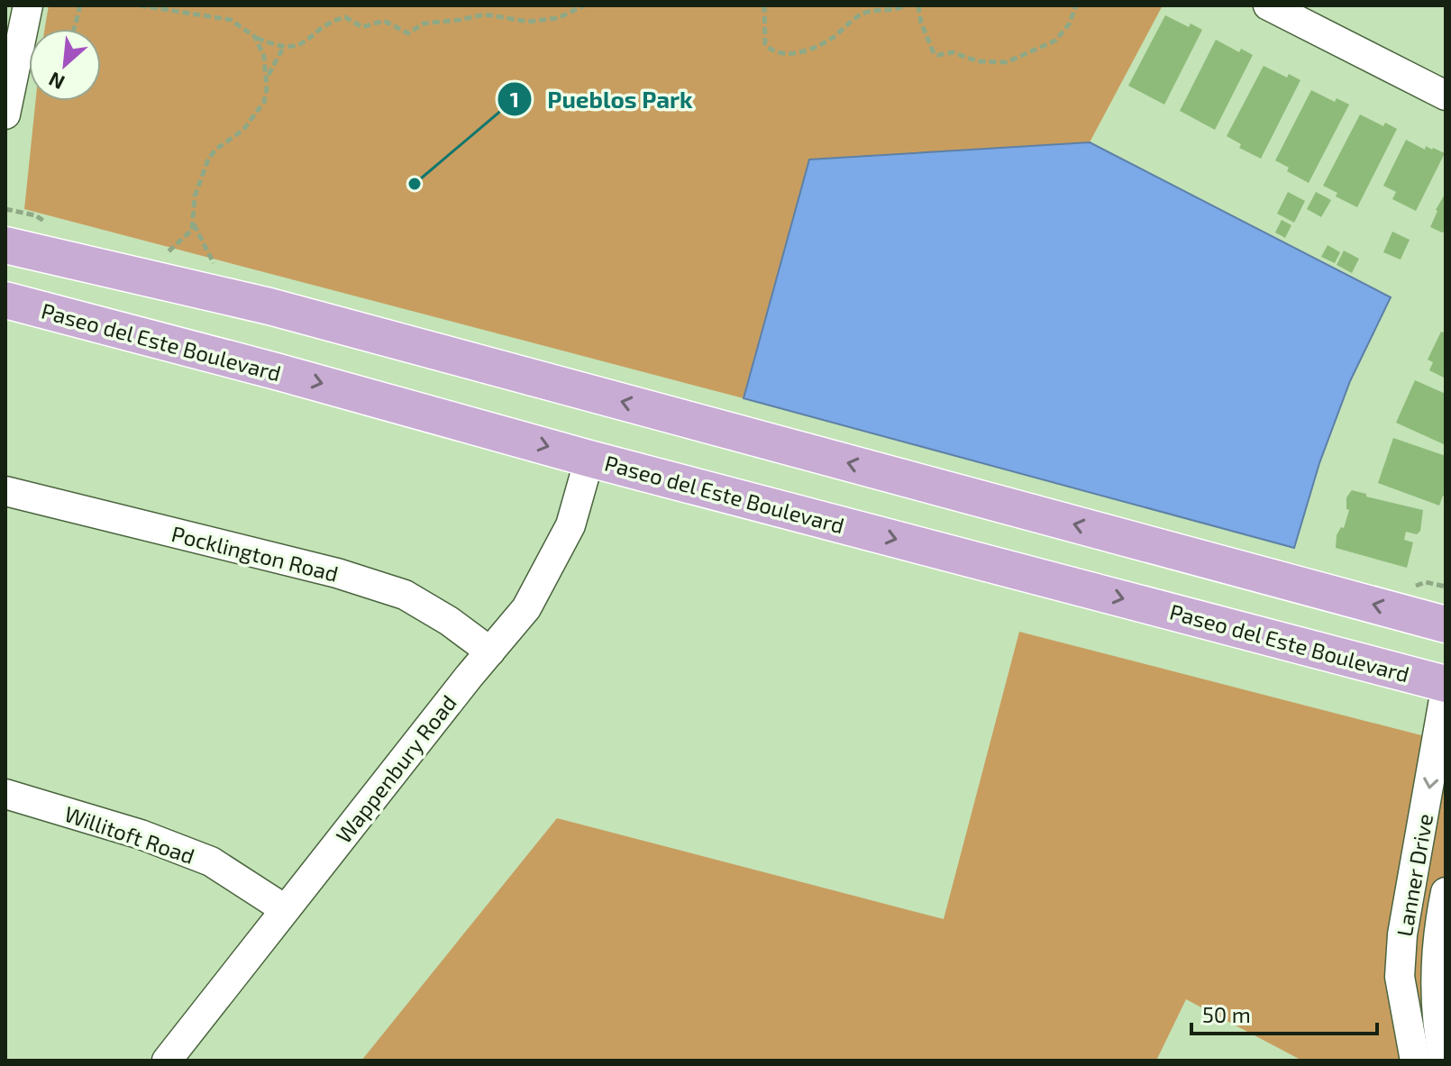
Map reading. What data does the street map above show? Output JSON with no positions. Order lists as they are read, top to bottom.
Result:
{
  "streets": {
    "main road": ["Paseo del Este Boulevard"],
    "street": [
      "Pocklington Road",
      "Wappenbury Road",
      "Willitoft Road",
      "Lanner Drive"
    ]
  },
  "crossings": [
    ["Paseo del Este Boulevard", "Wappenbury Road"],
    ["Pocklington Road", "Wappenbury Road"],
    ["Wappenbury Road", "Willitoft Road"]
  ],
  "places": ["Pueblos Park"],
  "scale_bar": "50 m",
  "north": "bottom left"
}
